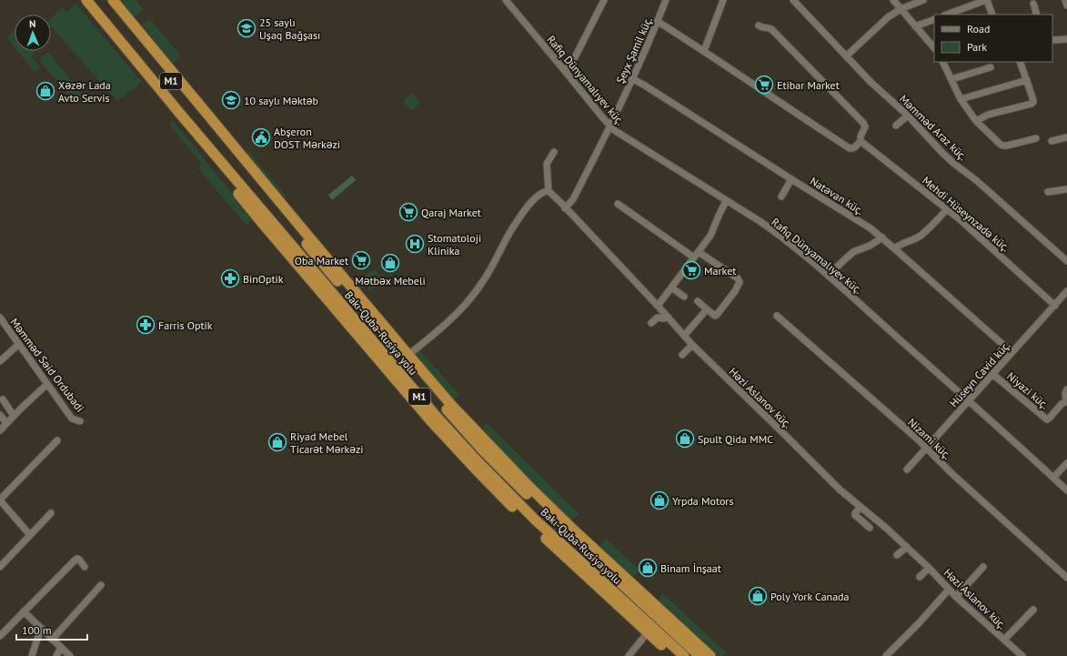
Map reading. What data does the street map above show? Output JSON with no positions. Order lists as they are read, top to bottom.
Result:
{
  "streets": {
    "highway": ["M1", "Bakı-Quba-Rusiya yolu"],
    "street": [
      "Şeyx Şamil küç.",
      "Rafiq Dünyamalıyev küç.",
      "Məmməd Araz küç.",
      "Natəvan küç.",
      "Mehdi Hüseynzadə küç.",
      "Məmməd Səid Ordubadi",
      "Hüseyn Cavid küç.",
      "Niyazi küç.",
      "Həzi Aslanov küç.",
      "Nizami küç."
    ]
  },
  "crossings": [
    ["Şeyx Şamil küç.", "Rafiq Dünyamalıyev küç."],
    ["Şeyx Şamil küç.", "Natəvan küç."],
    ["Şeyx Şamil küç.", "Həzi Aslanov küç."],
    ["Rafiq Dünyamalıyev küç.", "Hüseyn Cavid küç."],
    ["Natəvan küç.", "Hüseyn Cavid küç."],
    ["Mehdi Hüseynzadə küç.", "Hüseyn Cavid küç."],
    ["Hüseyn Cavid küç.", "Niyazi küç."],
    ["Hüseyn Cavid küç.", "Nizami küç."]
  ],
  "places": {
    "school or university": ["25 saylı Uşaq Bağşası", "10 saylı Məktəb"],
    "supermarket": [
      "Etibar Market",
      "Qaraj Market",
      "Oba Market",
      "Market"
    ],
    "shop": [
      "Xəzər Lada Avto Servis",
      "Mətbəx Mebeli",
      "Spult Qida MMC",
      "Riyad Mebel Ticarət Mərkəzi",
      "Yrpda Motors",
      "Binam İnşaat",
      "Poly York Canada"
    ],
    "public building": ["Abşeron DOST Mərkəzi"],
    "hospital": ["Stomatoloji Klinika"],
    "pharmacy": ["BinOptik", "Farris Optik"]
  },
  "legend": ["Road", "Park"],
  "scale_bar": "100 m",
  "north": "top"
}
